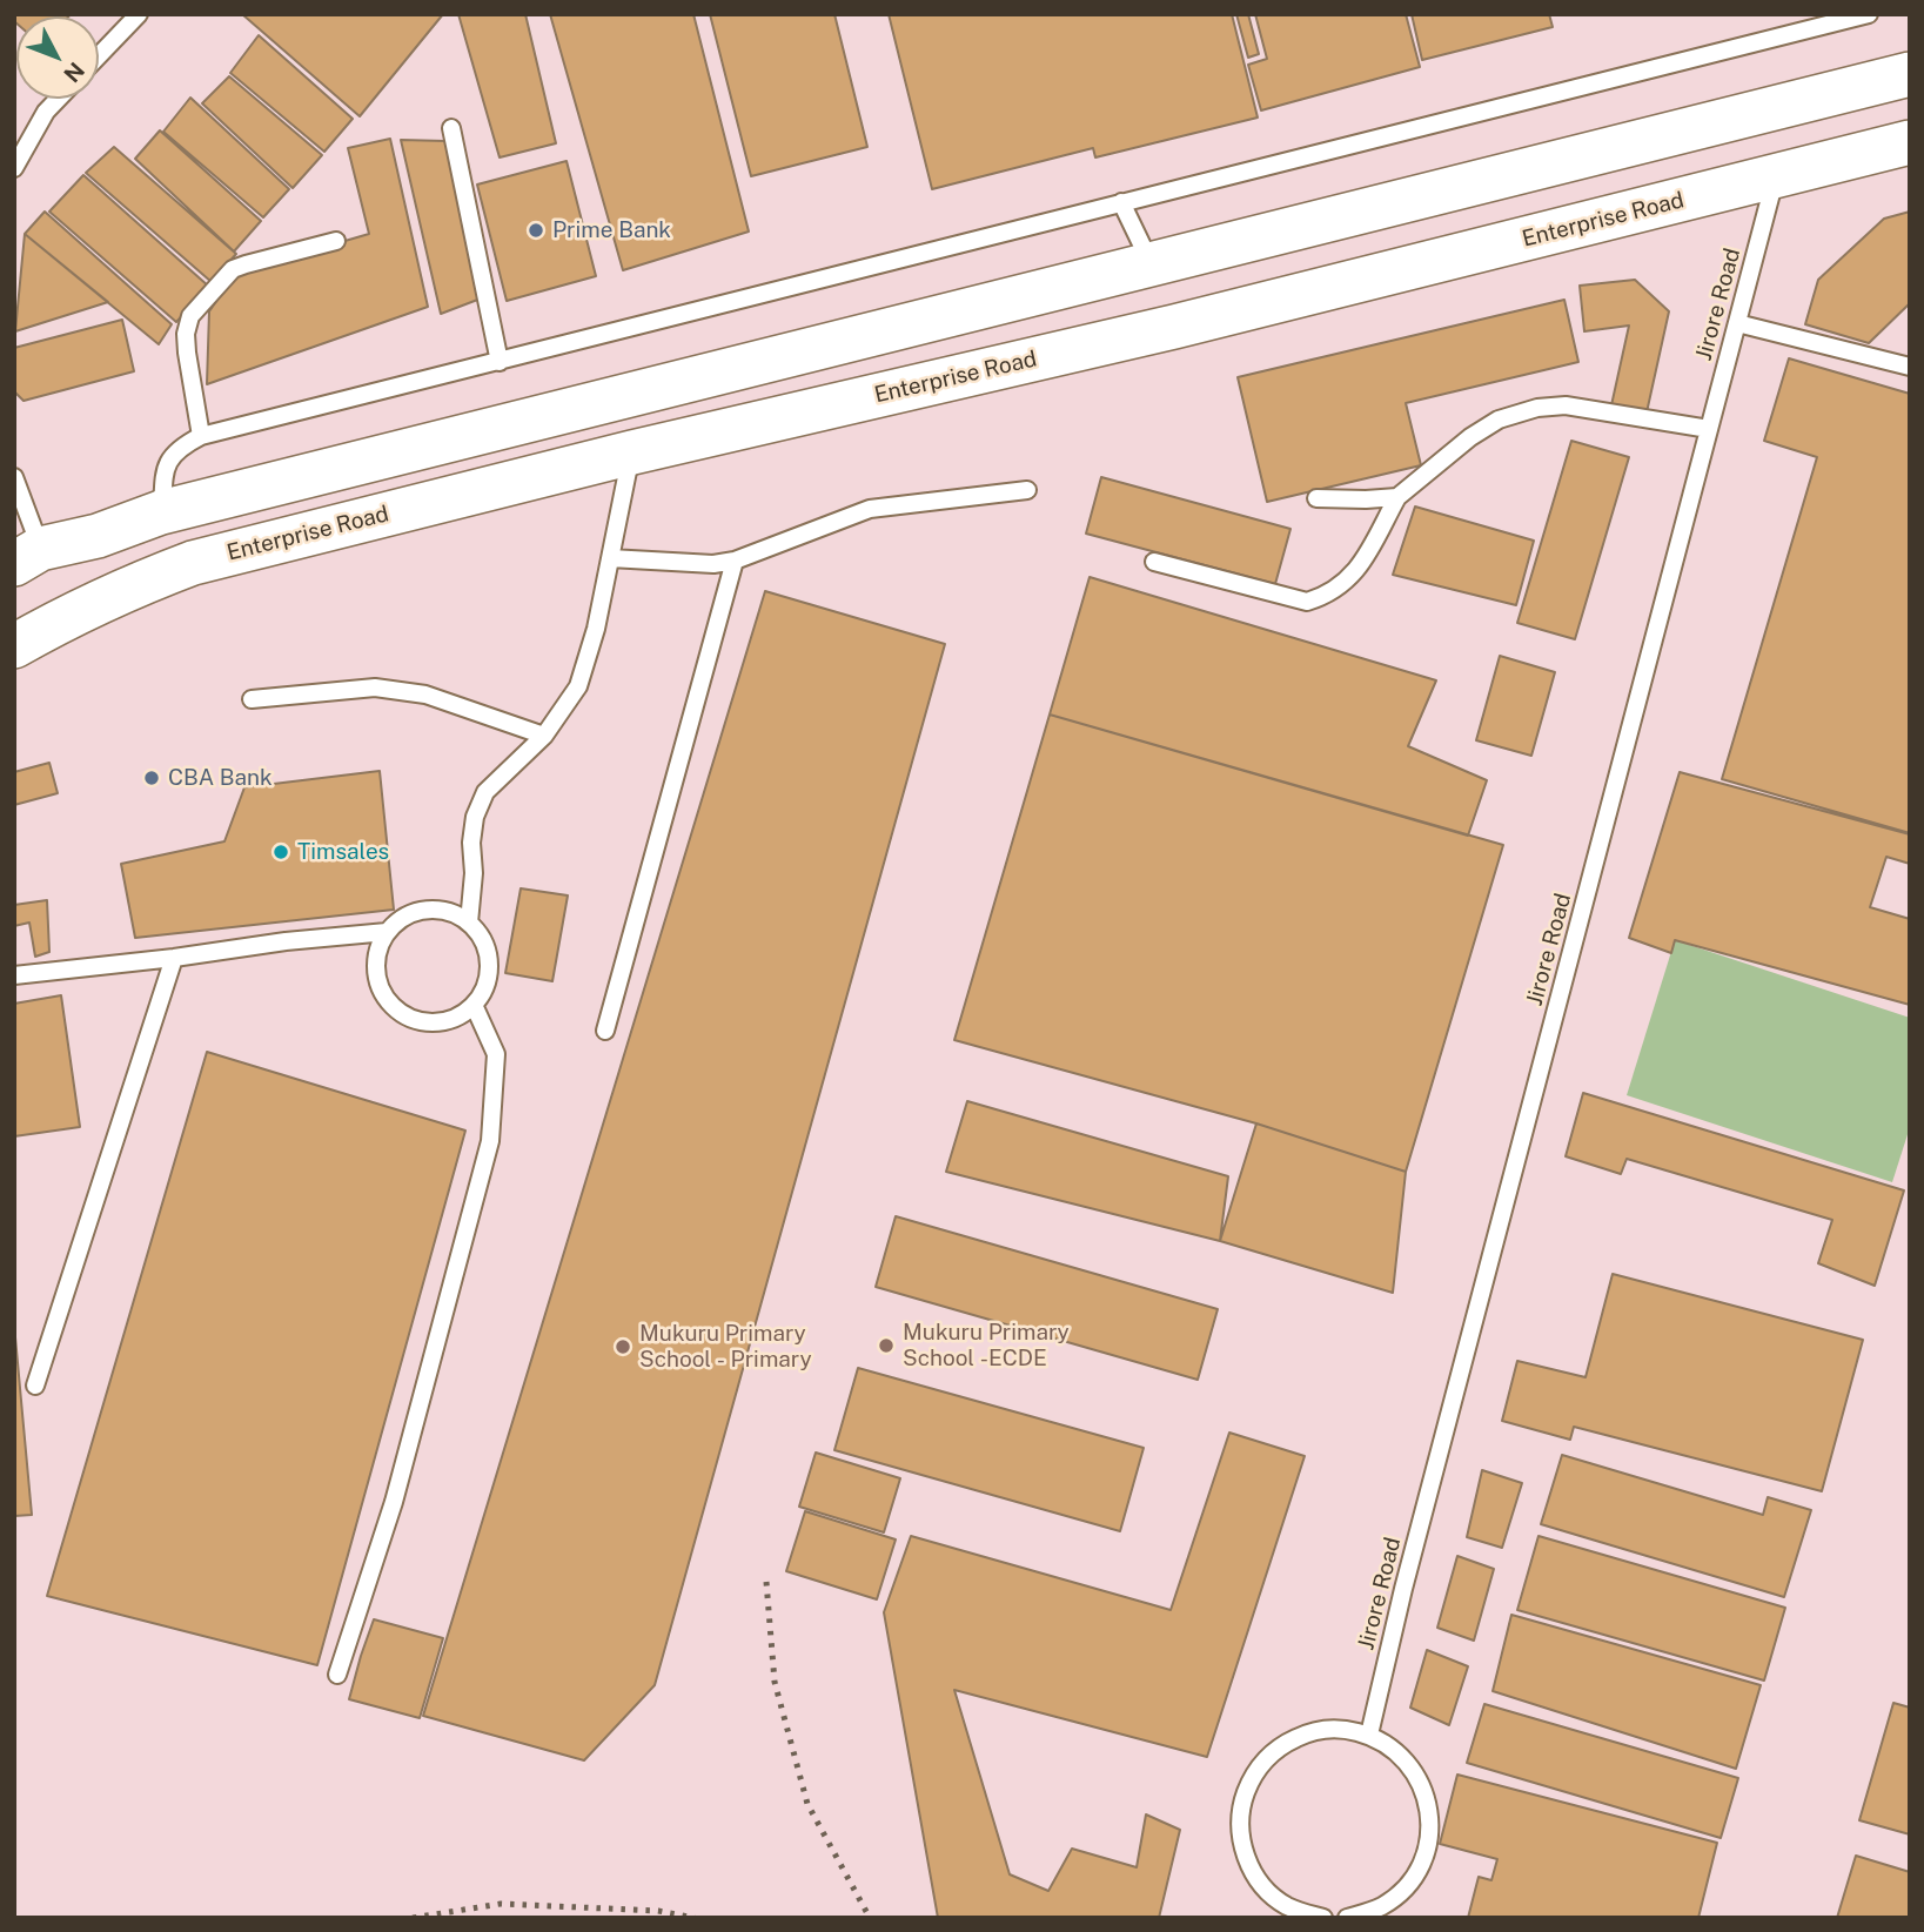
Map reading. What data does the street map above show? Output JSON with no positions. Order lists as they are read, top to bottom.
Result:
{
  "streets": {
    "main road": ["Enterprise Road"],
    "lane": ["Jirore Road"]
  },
  "crossings": [
    ["Enterprise Road", "Jirore Road"]
  ],
  "places": [
    "Prime Bank",
    "CBA Bank",
    "Timsales",
    "Mukuru Primary School -ECDE",
    "Mukuru Primary School - Primary"
  ],
  "north": "bottom right"
}
